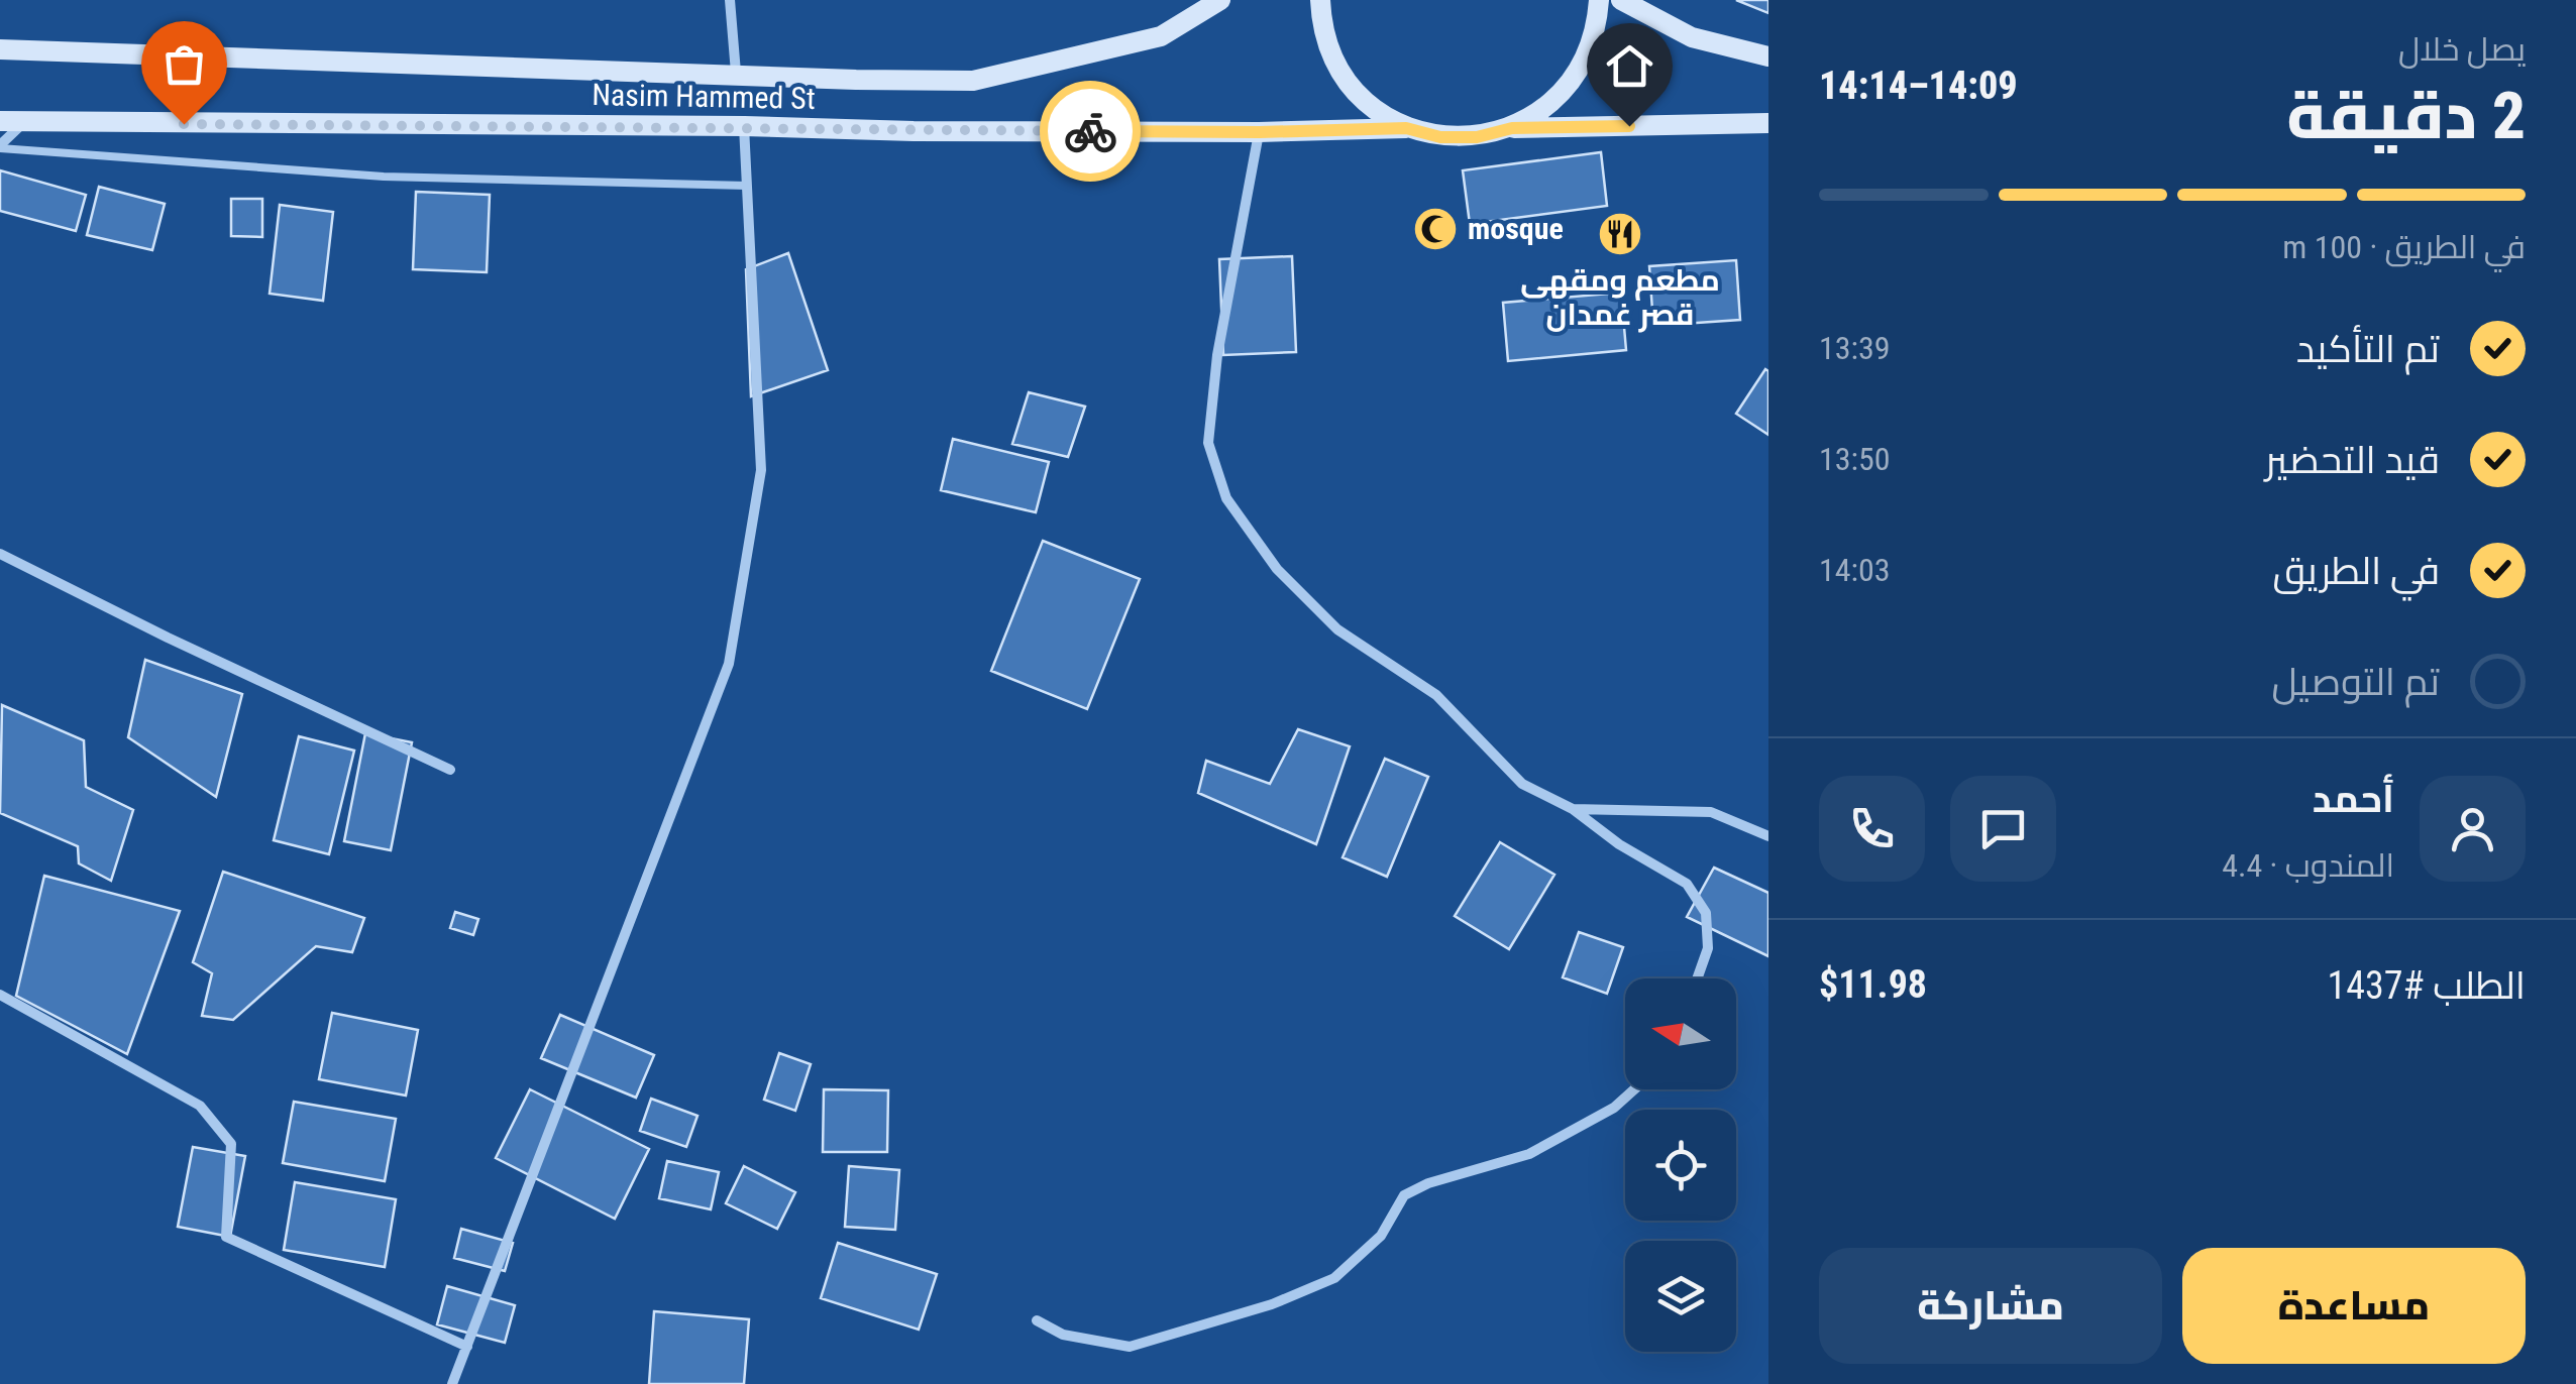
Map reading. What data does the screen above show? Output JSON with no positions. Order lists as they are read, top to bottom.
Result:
{
  "streets": {
    "main road": ["Nasim Hammed St"]
  },
  "places": {
    "mosque": ["mosque"],
    "restaurant": ["مطعم ومقهى قصر غمدان"]
  },
  "north": "left",
  "page": {
    "heading": ["2 دقيقة", "يصل خلال", "14:09–14:14"],
    "panel": [
      "أحمد",
      "المندوب · 4.4",
      "الطلب #1437",
      "$11.98"
    ],
    "bar": "في الطريق · 100 m",
    "list": [
      ["تم التأكيد", "13:39"],
      ["قيد التحضير", "13:50"],
      ["في الطريق", "14:03"],
      "تم التوصيل"
    ],
    "buttons": ["مساعدة", "مشاركة"]
  }
}
